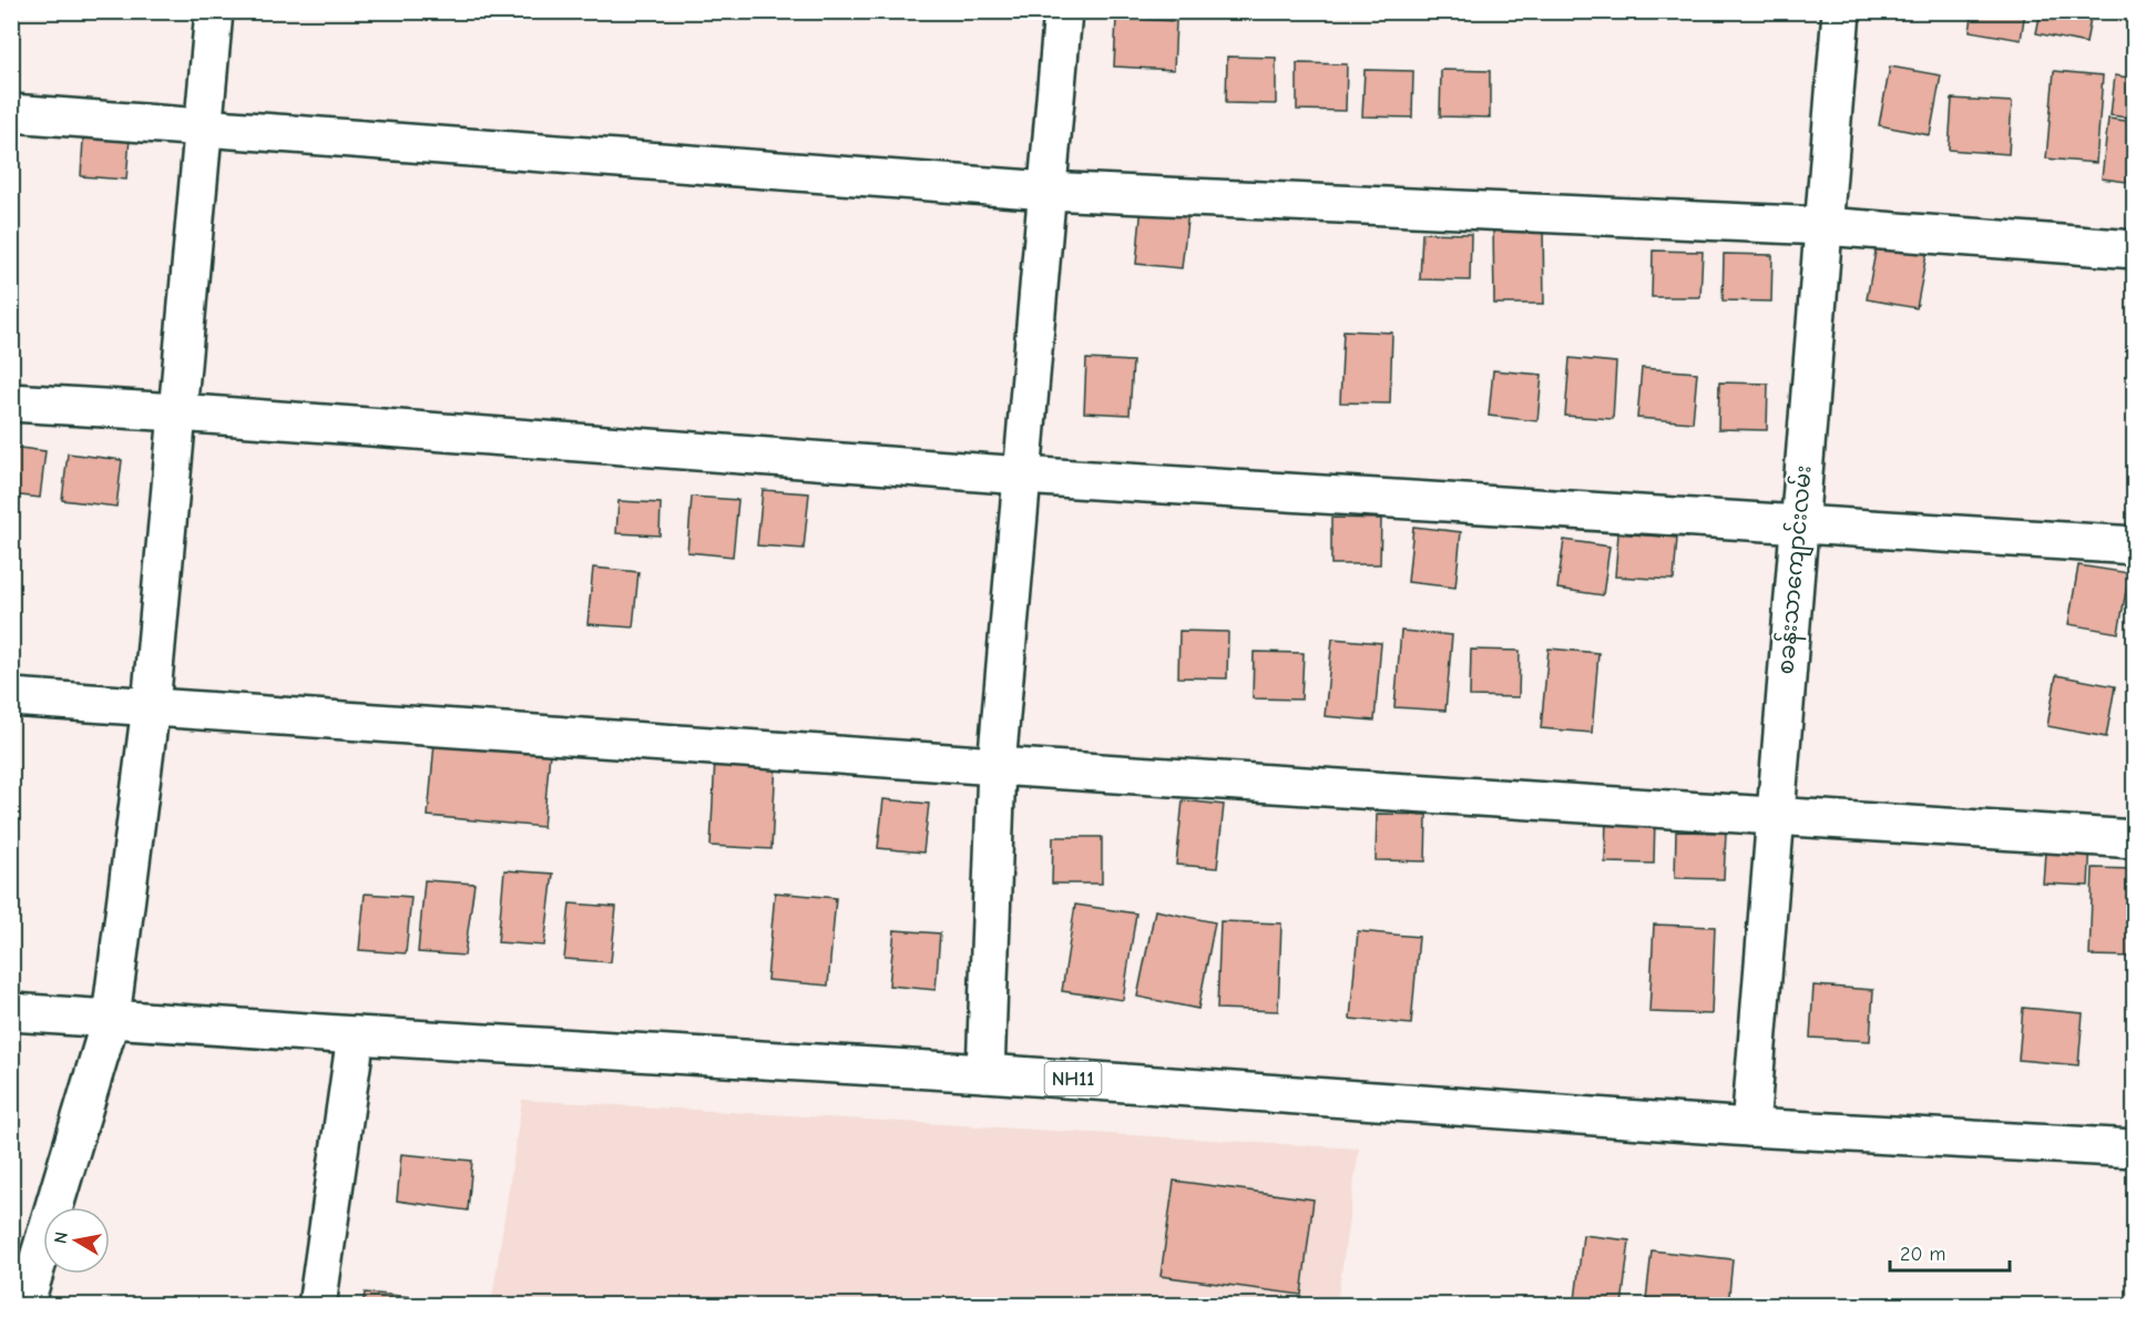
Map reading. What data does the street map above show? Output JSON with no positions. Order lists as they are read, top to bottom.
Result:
{
  "streets": {
    "main road": ["စခန်းသာကျောင်းလမ်း", "NH11"]
  },
  "crossings": [
    ["စခန်းသာကျောင်းလမ်း", "NH11"]
  ],
  "scale_bar": "20 m",
  "north": "left"
}
